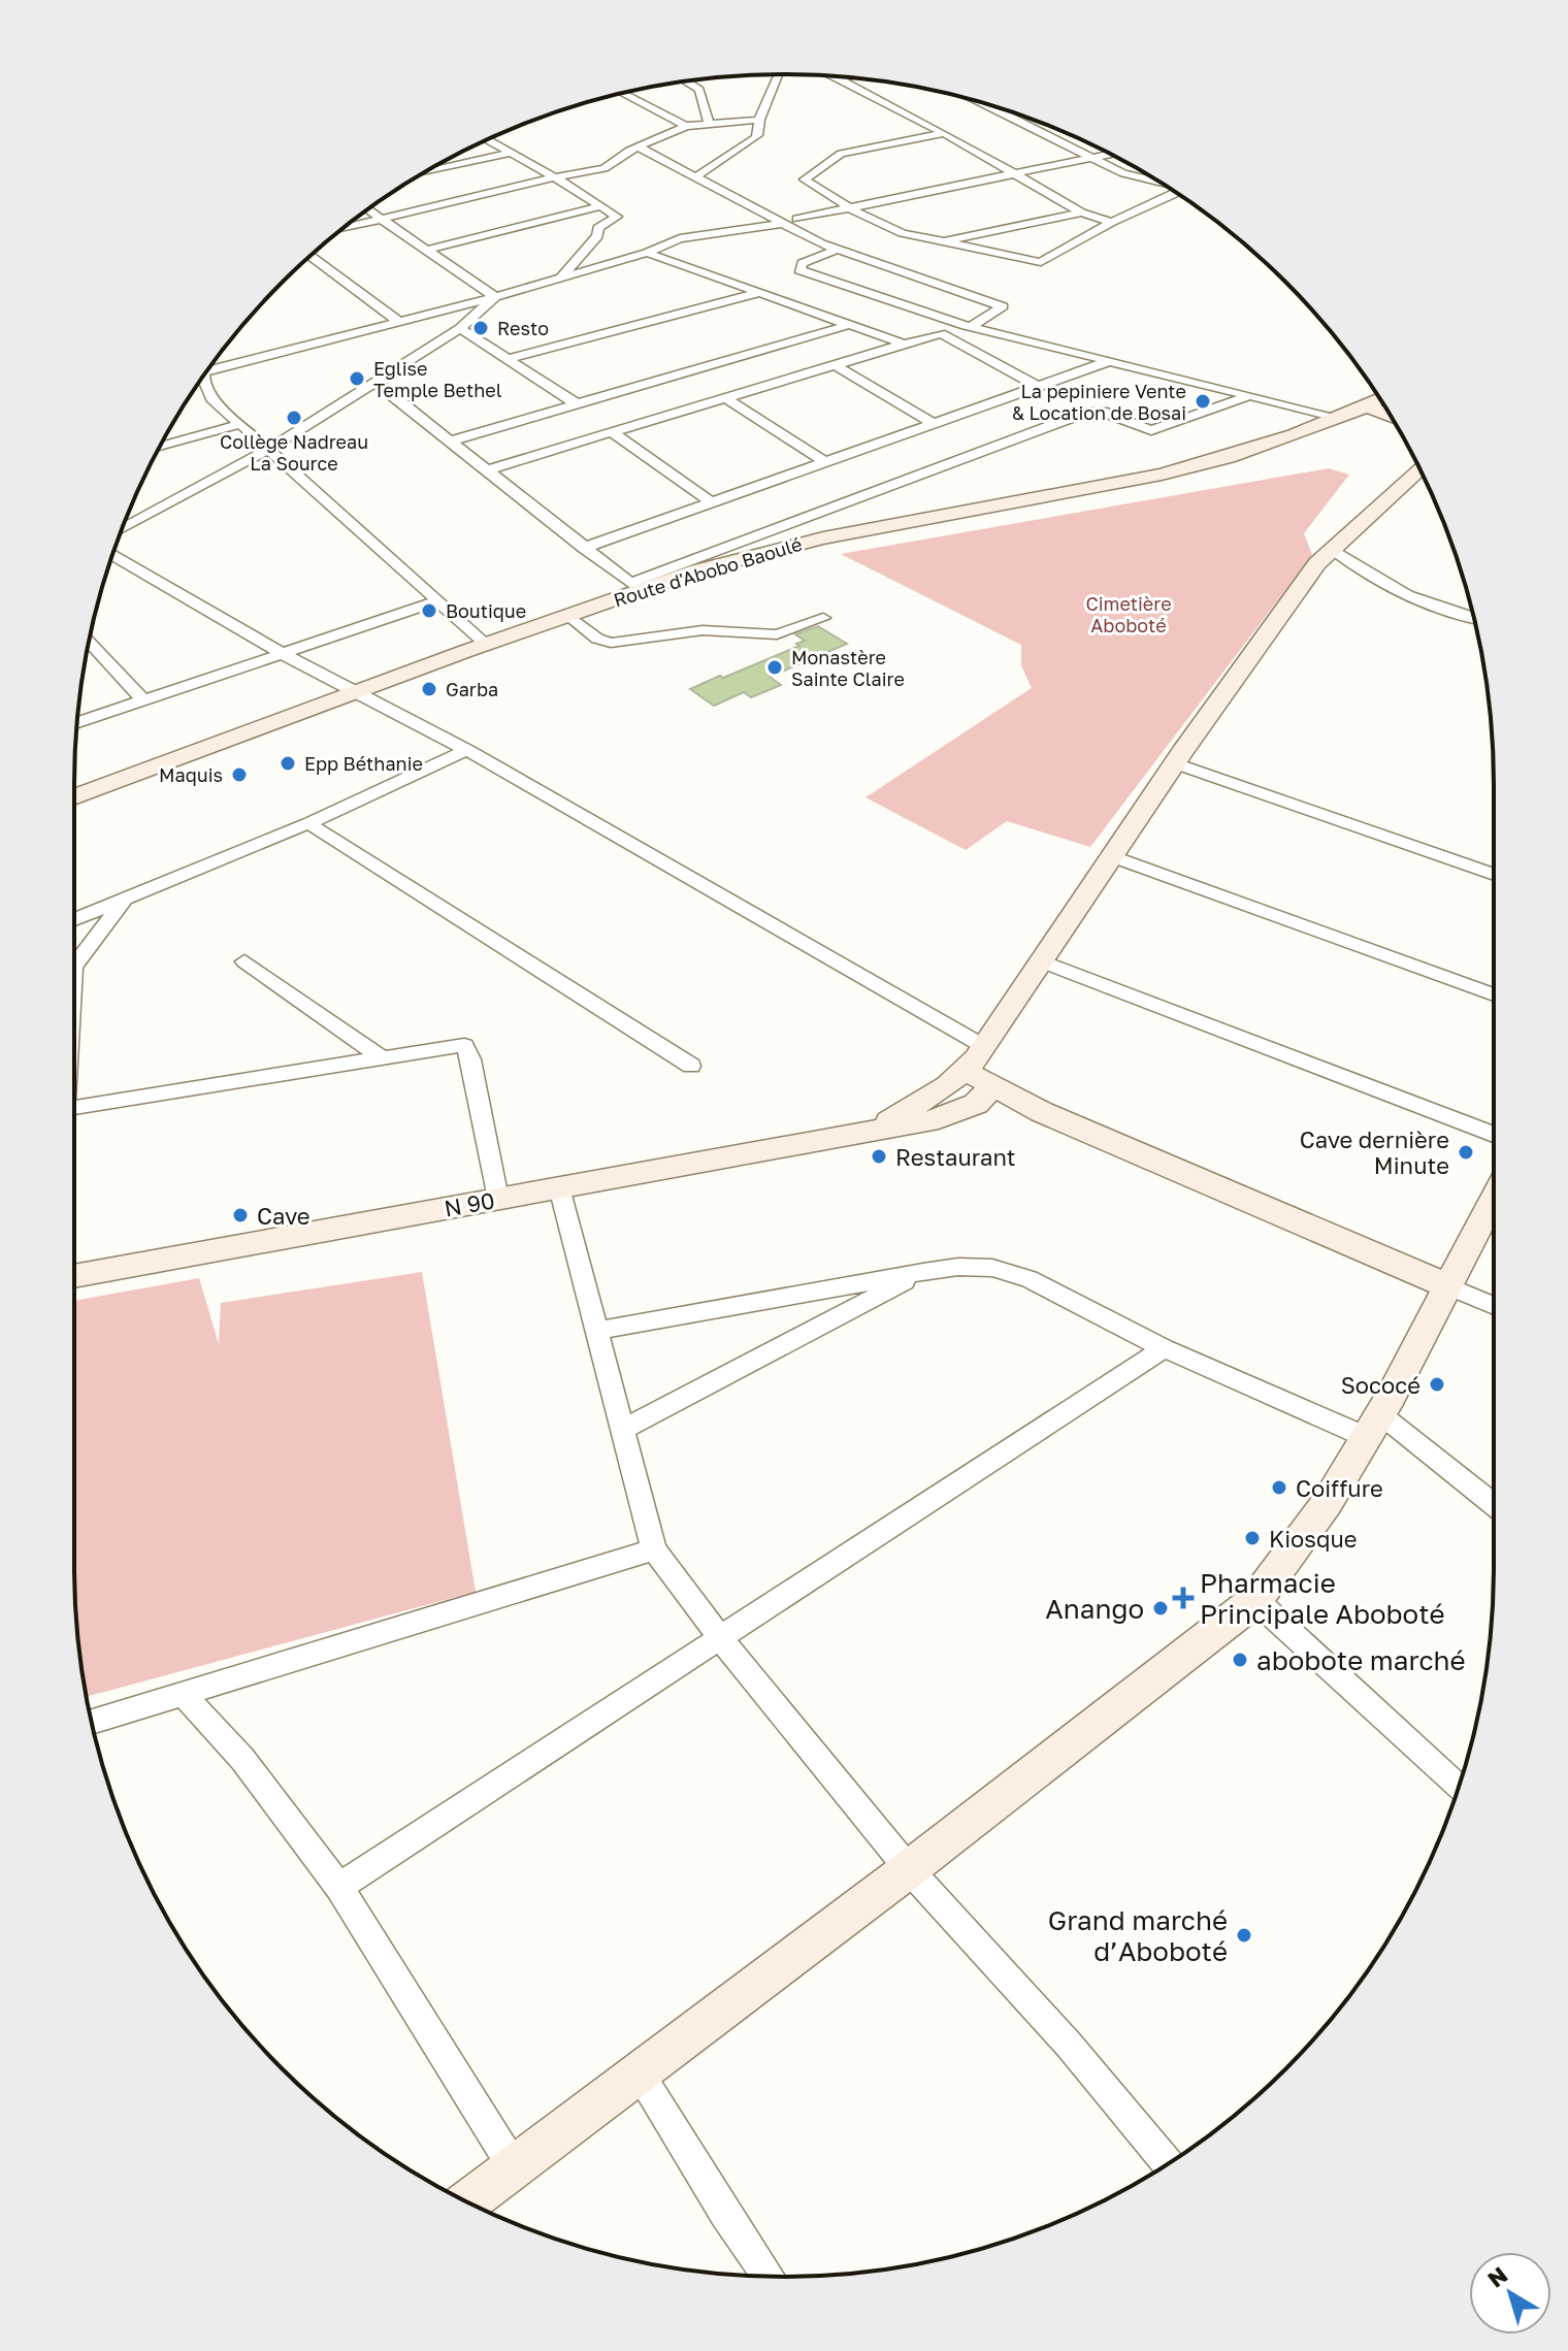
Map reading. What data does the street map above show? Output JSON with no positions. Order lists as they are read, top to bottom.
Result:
{
  "streets": {
    "street": ["Route d'Abobo Baoulé", "N 90"]
  },
  "parks": ["Cimetière Aboboté"],
  "places": {
    "other": [
      "Resto",
      "Eglise Temple Bethel",
      "La pepiniere Vente & Location de Bosai",
      "Collège Nadreau La Source",
      "Boutique",
      "Monastère Sainte Claire",
      "Garba",
      "Epp Béthanie",
      "Maquis",
      "Cave dernière Minute",
      "Restaurant",
      "Cave",
      "Sococé",
      "Coiffure",
      "Kiosque",
      "Anango",
      "abobote marché",
      "Grand marché d’Aboboté"
    ],
    "health": ["Pharmacie Principale Aboboté"]
  },
  "north": "top left"
}
